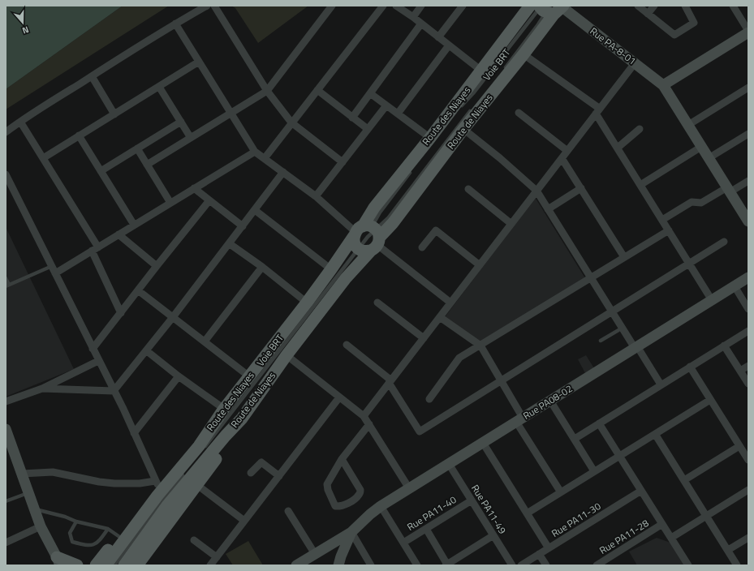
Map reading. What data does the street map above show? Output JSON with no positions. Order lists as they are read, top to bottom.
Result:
{
  "streets": {
    "main road": ["Route des Niayes", "Route de Niayes"],
    "street": [
      "Rue PA-8-01",
      "Rue PA08-02",
      "Rue PA11-49",
      "Rue PA11-40",
      "Rue PA11-30",
      "Rue PA11-28"
    ],
    "lane": ["Voie BRT"]
  },
  "crossings": [
    ["Rue PA-8-01", "Voie BRT"],
    ["Rue PA-8-01", "Route des Niayes"],
    ["Rue PA-8-01", "Route de Niayes"],
    ["Voie BRT", "Route des Niayes"],
    ["Voie BRT", "Route de Niayes"],
    ["Route des Niayes", "Route de Niayes"],
    ["Rue PA08-02", "Rue PA11-49"],
    ["Rue PA11-49", "Rue PA11-40"]
  ],
  "north": "bottom"
}
